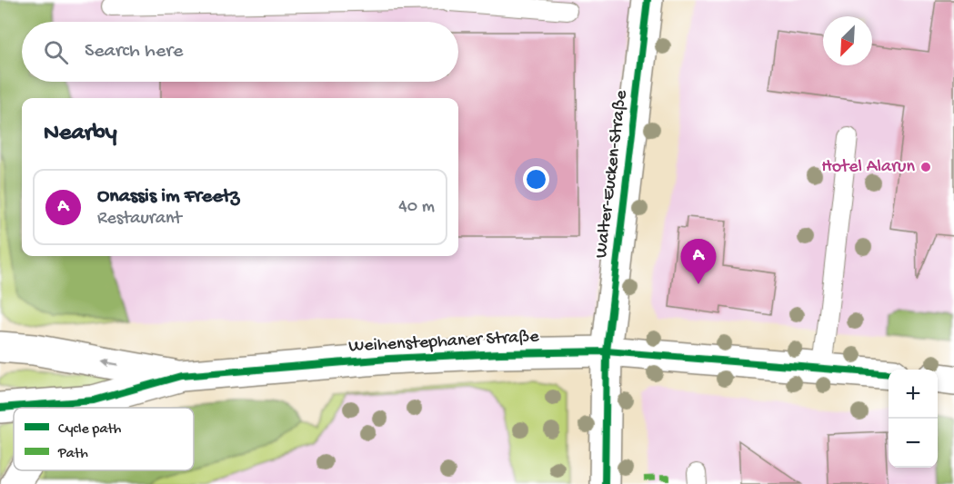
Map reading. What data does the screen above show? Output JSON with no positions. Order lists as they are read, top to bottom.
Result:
{
  "streets": {
    "street": ["Walter-Eucken-Straße", "Weihenstephaner Straße"]
  },
  "crossings": [
    ["Walter-Eucken-Straße", "Weihenstephaner Straße"]
  ],
  "places": ["Hotel Alarun"],
  "legend": ["Cycle path", "Path"],
  "north": "bottom left",
  "page": {
    "search": "Search here",
    "heading": "Nearby",
    "list": [
      {
        "mark": "A",
        "name": "Onassis im Freetz",
        "note": "Restaurant",
        "value": "40 m"
      }
    ],
    "pins": "A",
    "map_buttons": ["+", "−"]
  }
}
